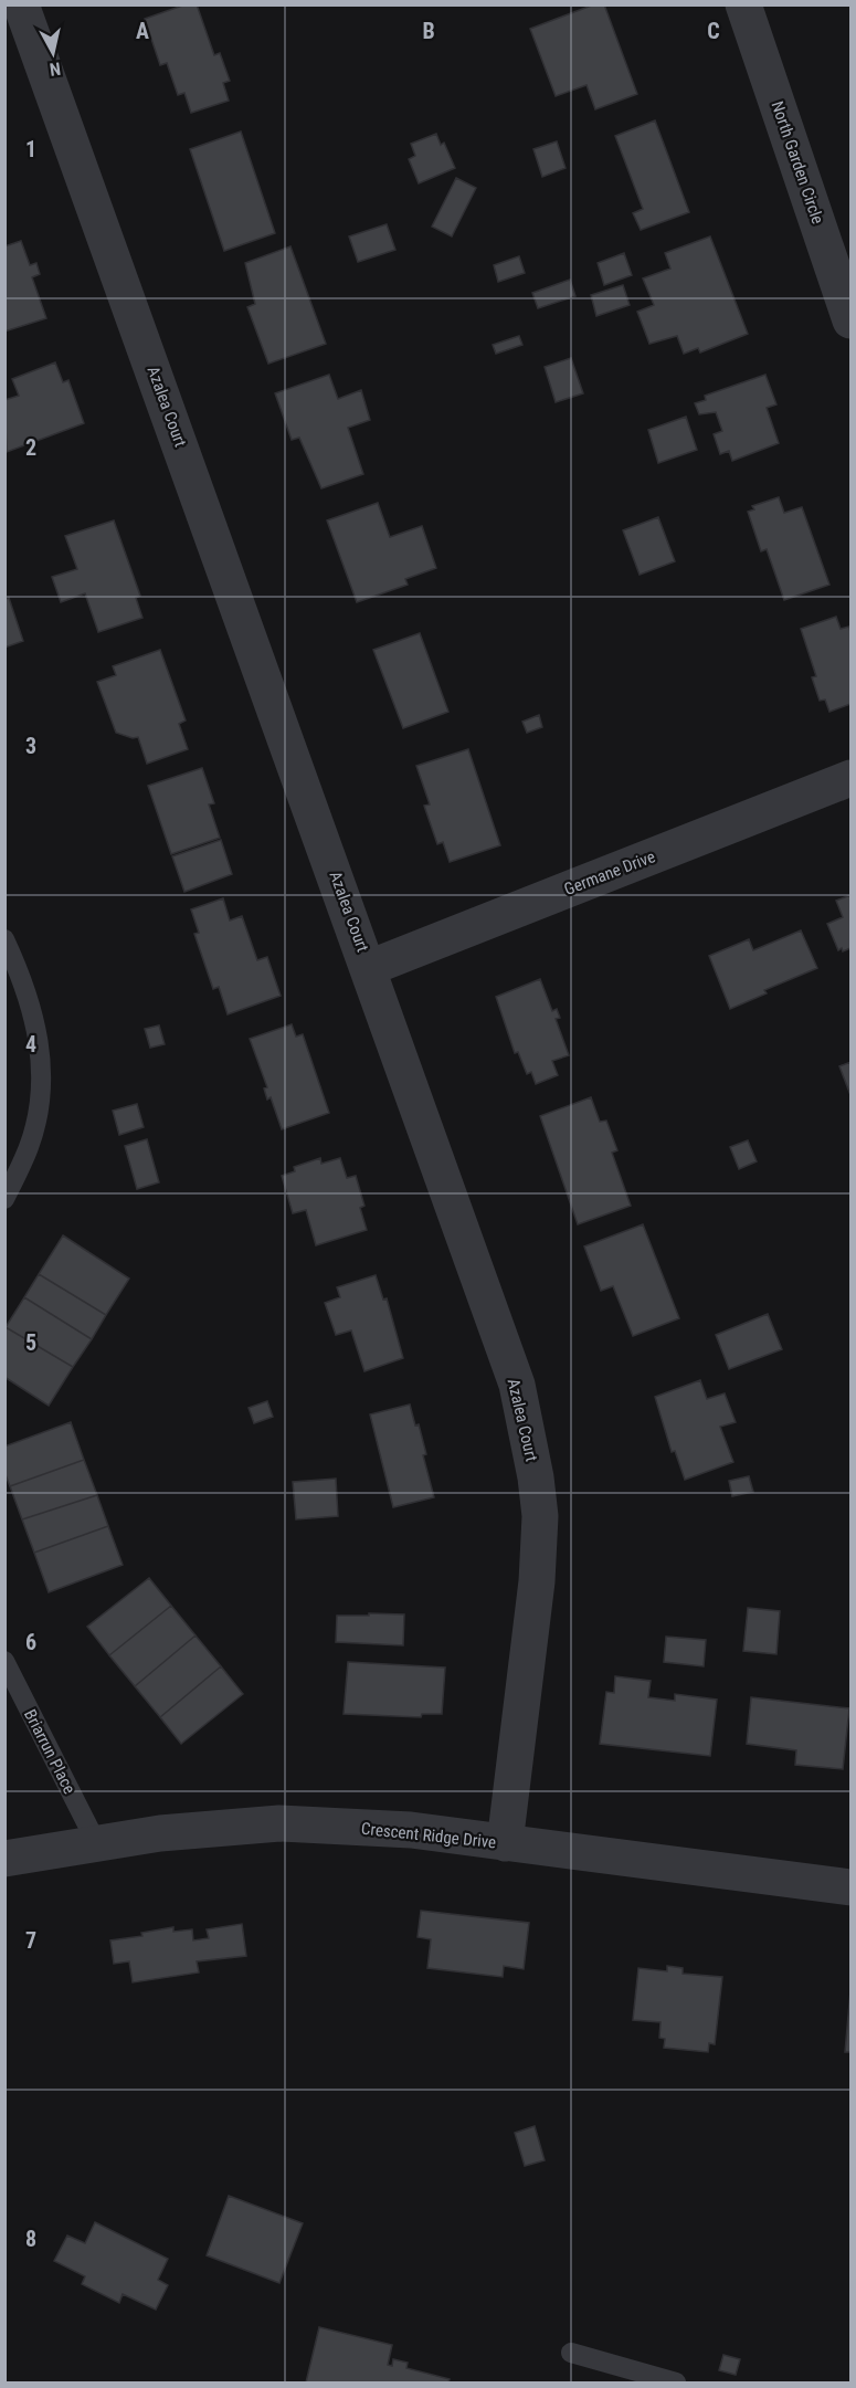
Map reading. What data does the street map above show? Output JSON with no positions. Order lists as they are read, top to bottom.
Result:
{
  "streets": {
    "street": [
      "North Garden Circle",
      "Azalea Court",
      "Germane Drive",
      "Crescent Ridge Drive"
    ],
    "lane": ["Briarrun Place"]
  },
  "crossings": [
    ["Azalea Court", "Germane Drive"],
    ["Azalea Court", "Crescent Ridge Drive"],
    ["Briarrun Place", "Crescent Ridge Drive"]
  ],
  "north": "bottom",
  "grid": {
    "columns": ["A", "B", "C"],
    "rows": [
      "1",
      "2",
      "3",
      "4",
      "5",
      "6",
      "7",
      "8"
    ]
  }
}
